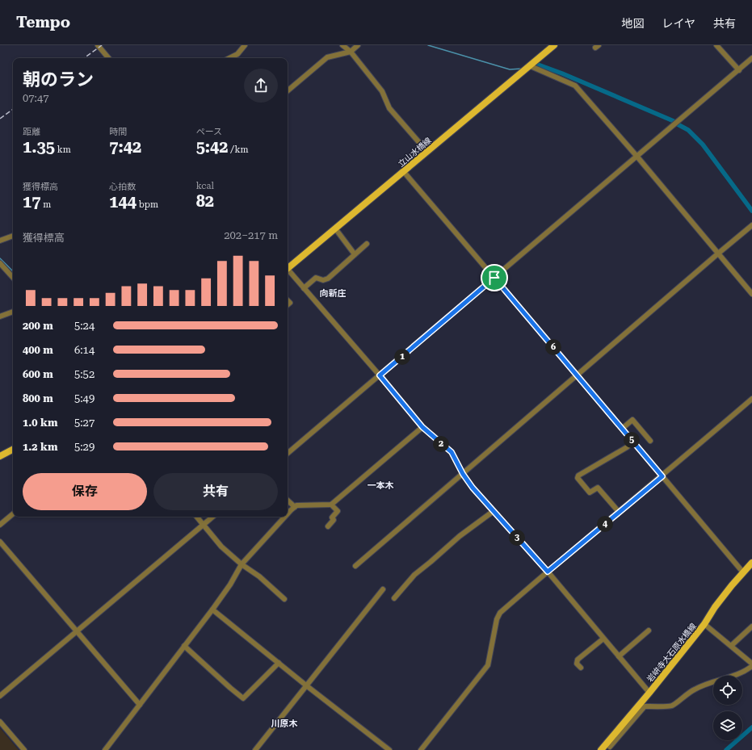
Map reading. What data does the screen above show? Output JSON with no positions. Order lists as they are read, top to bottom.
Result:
{
  "streets": {
    "main road": ["立山水橋線", "岩峅寺大石原水橋線"]
  },
  "districts": ["向新庄", "一本木", "川原木"],
  "page": {
    "header": "Tempo",
    "nav": ["地図", "レイヤ", "共有"],
    "heading": ["朝のラン", "07:47"],
    "stats": [
      ["距離", "1.35 km"],
      ["時間", "7:42"],
      ["ペース", "5:42 /km"],
      ["獲得標高", "17 m"],
      ["心拍数", "144 bpm"],
      ["kcal", "82"]
    ],
    "chart": ["獲得標高", "202–217 m"],
    "list": [
      {
        "name": "200 m",
        "note": "5:24"
      },
      {
        "name": "400 m",
        "note": "6:14"
      },
      {
        "name": "600 m",
        "note": "5:52"
      },
      {
        "name": "800 m",
        "note": "5:49"
      },
      {
        "name": "1.0 km",
        "note": "5:27"
      },
      {
        "name": "1.2 km",
        "note": "5:29"
      }
    ],
    "pins": [
      "6",
      "1",
      "5",
      "2",
      "4",
      "3"
    ],
    "buttons": ["保存", "共有"]
  }
}
